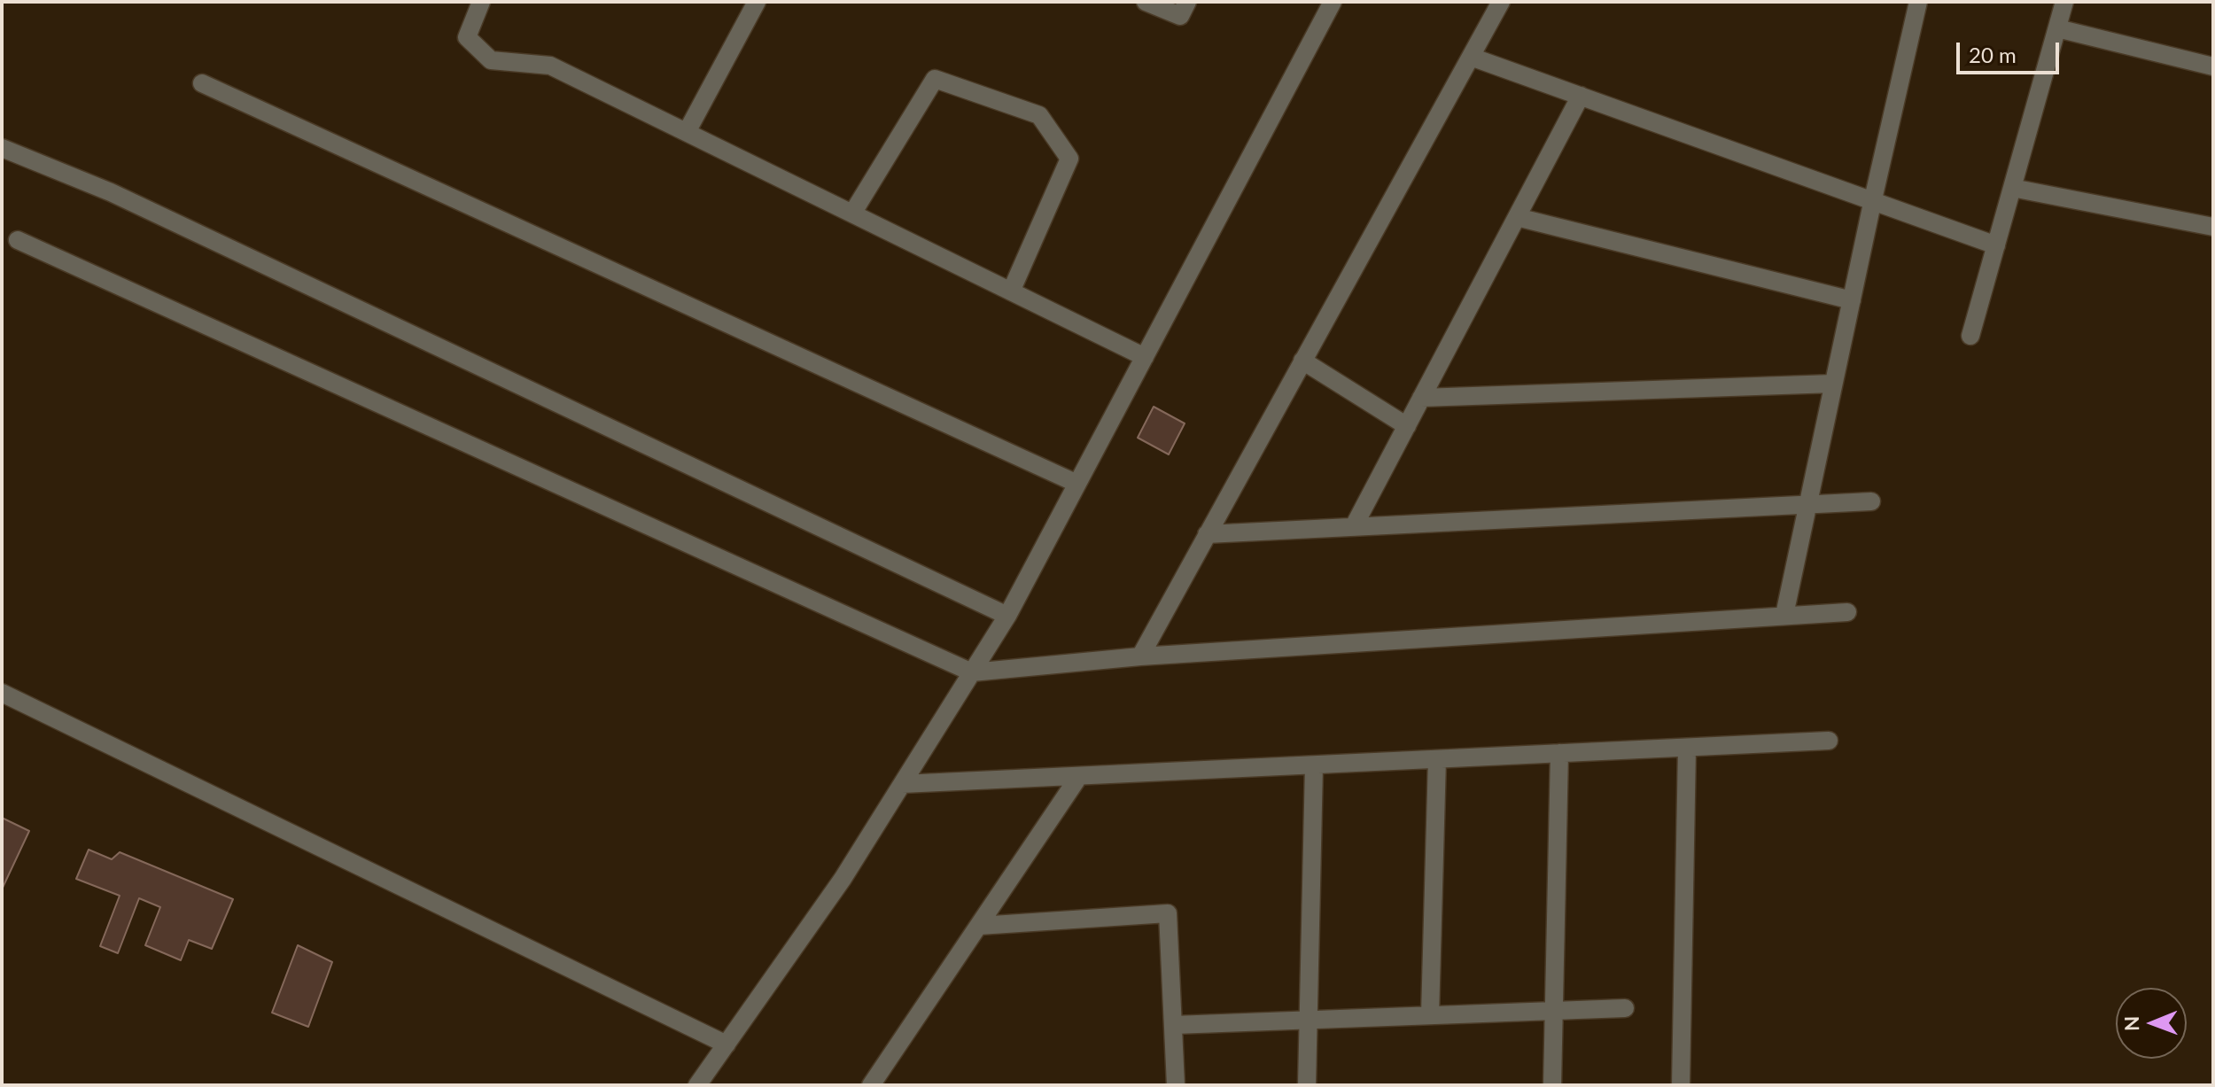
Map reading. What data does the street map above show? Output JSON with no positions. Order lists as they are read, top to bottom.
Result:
{
  "scale_bar": "20 m",
  "north": "left"
}
